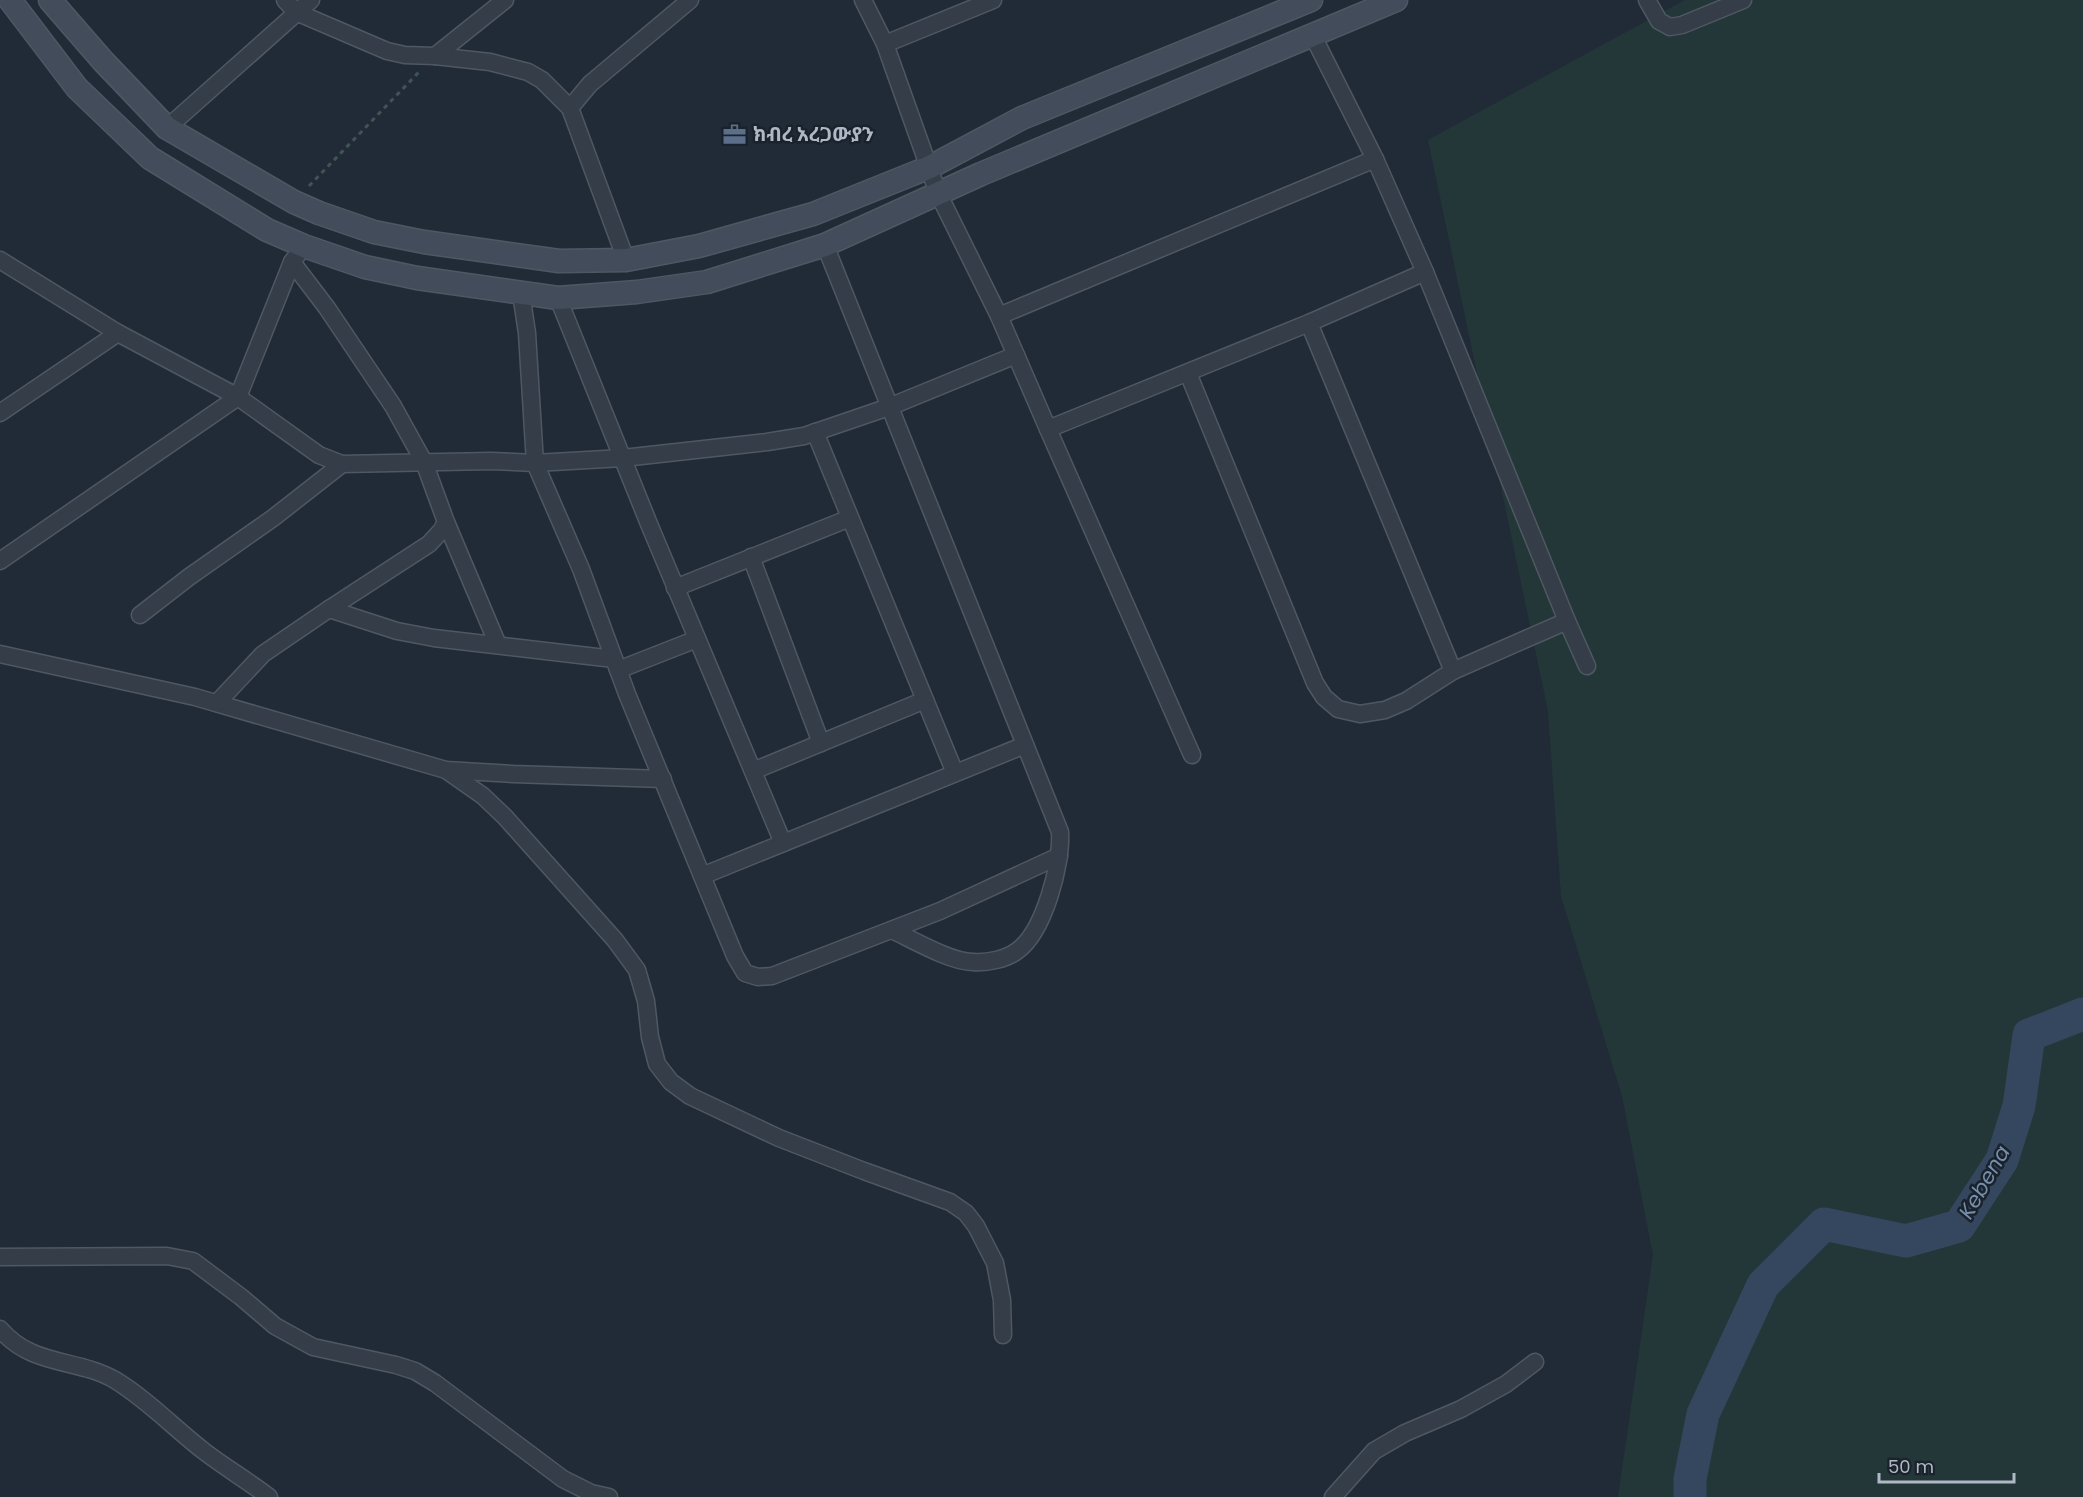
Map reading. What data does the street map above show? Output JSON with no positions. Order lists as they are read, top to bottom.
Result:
{
  "water": ["Kebena"],
  "places": {
    "office": ["ክብረ አረጋውያን"]
  },
  "scale_bar": "50 m"
}
